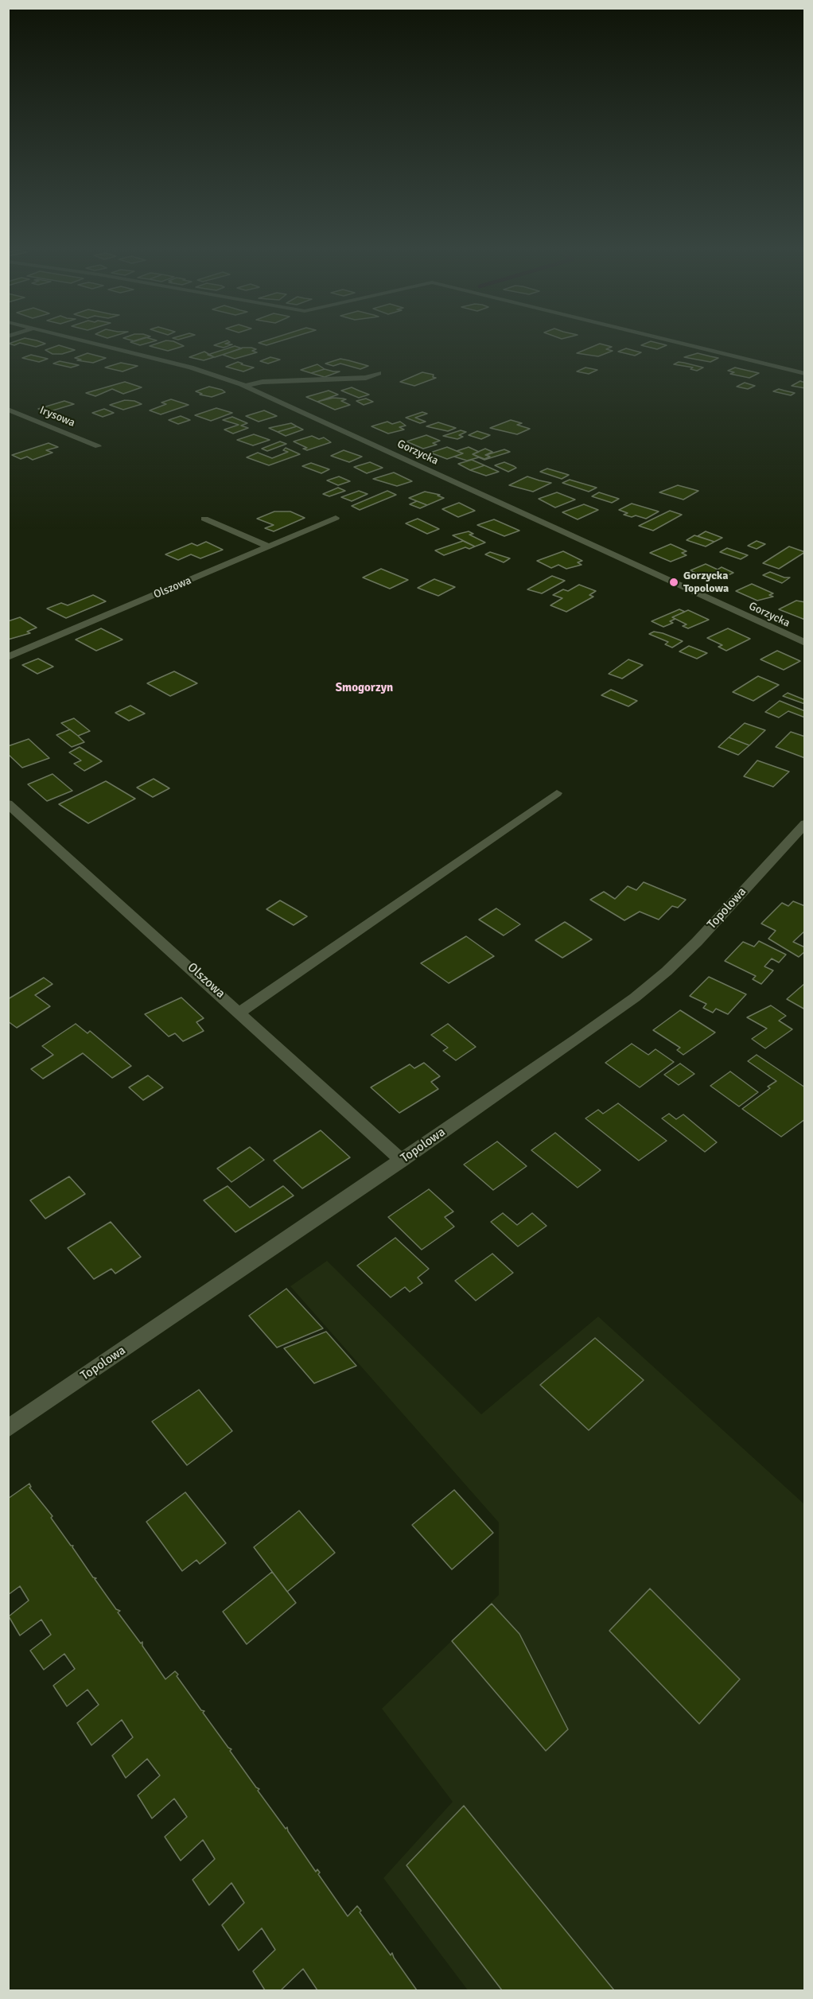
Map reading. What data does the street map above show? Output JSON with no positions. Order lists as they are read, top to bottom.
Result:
{
  "streets": {
    "street": [
      "Irysowa",
      "Gorzycka",
      "Olszowa",
      "Topolowa"
    ]
  },
  "crossings": [
    ["Olszowa", "Topolowa"]
  ],
  "districts": ["Smogorzyn"],
  "places": ["Gorzycka Topolowa"]
}
